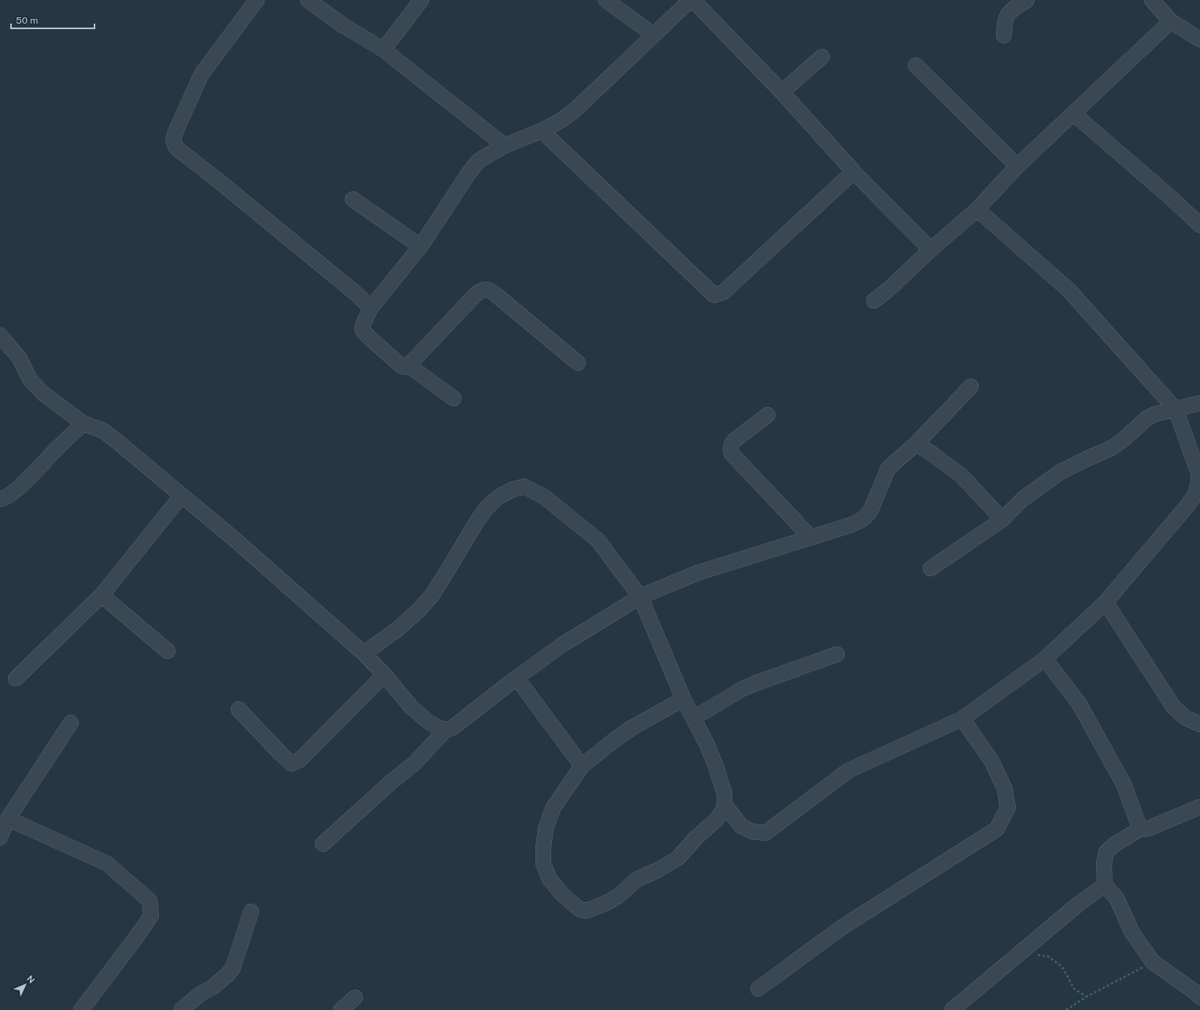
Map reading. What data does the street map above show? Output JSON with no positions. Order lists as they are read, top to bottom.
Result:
{
  "scale_bar": "50 m",
  "north": "top right"
}
